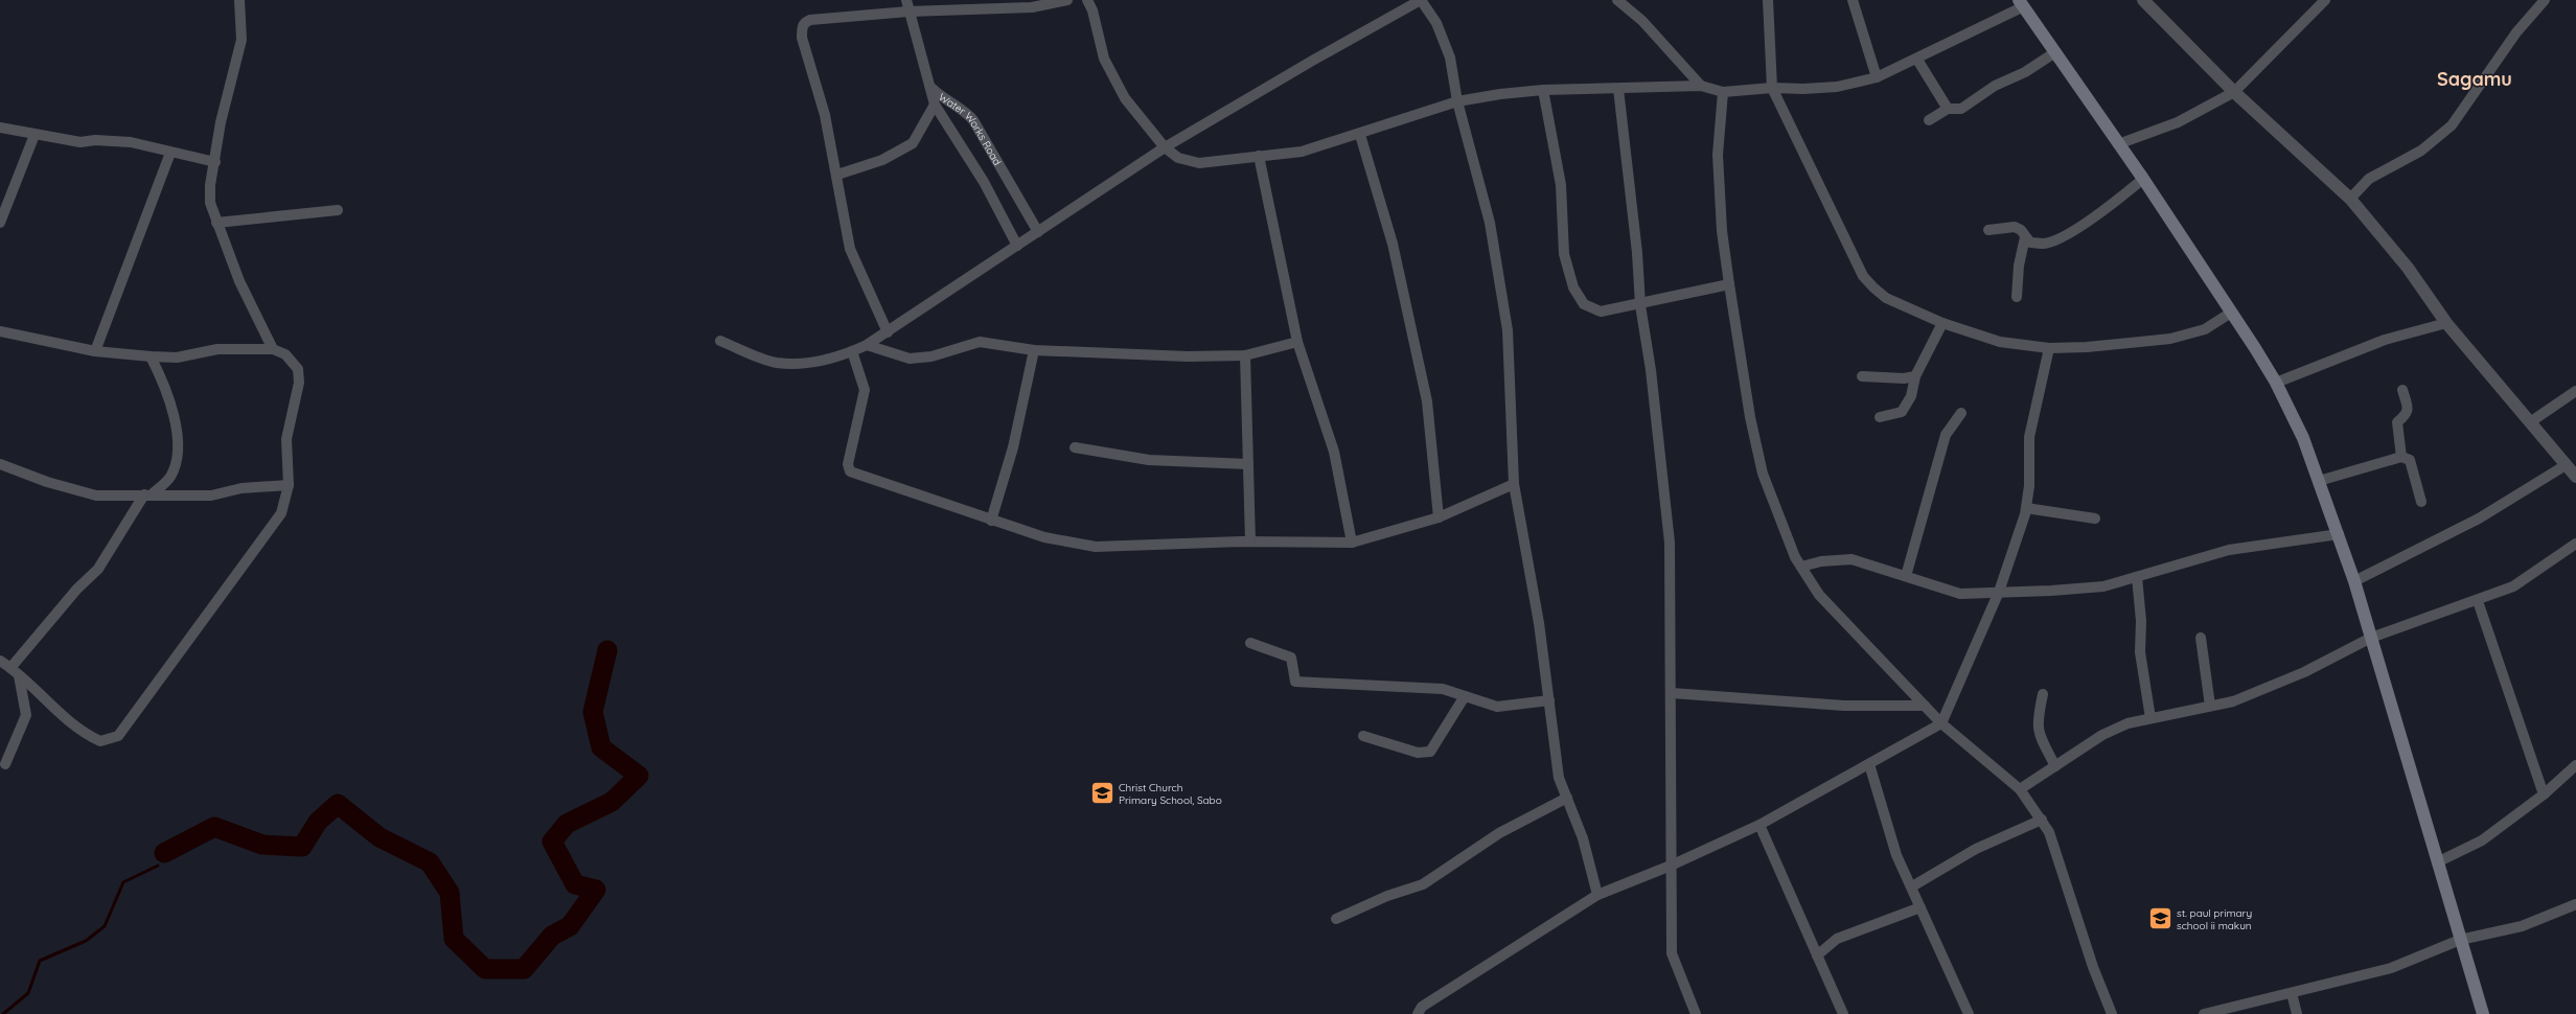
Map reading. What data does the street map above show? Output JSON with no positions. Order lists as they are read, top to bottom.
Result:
{
  "streets": {
    "street": ["Water Works Road"]
  },
  "districts": ["Sagamu"],
  "places": {
    "school or university": ["Christ Church Primary School, Sabo", "st. paul primary school ii makun"]
  }
}
